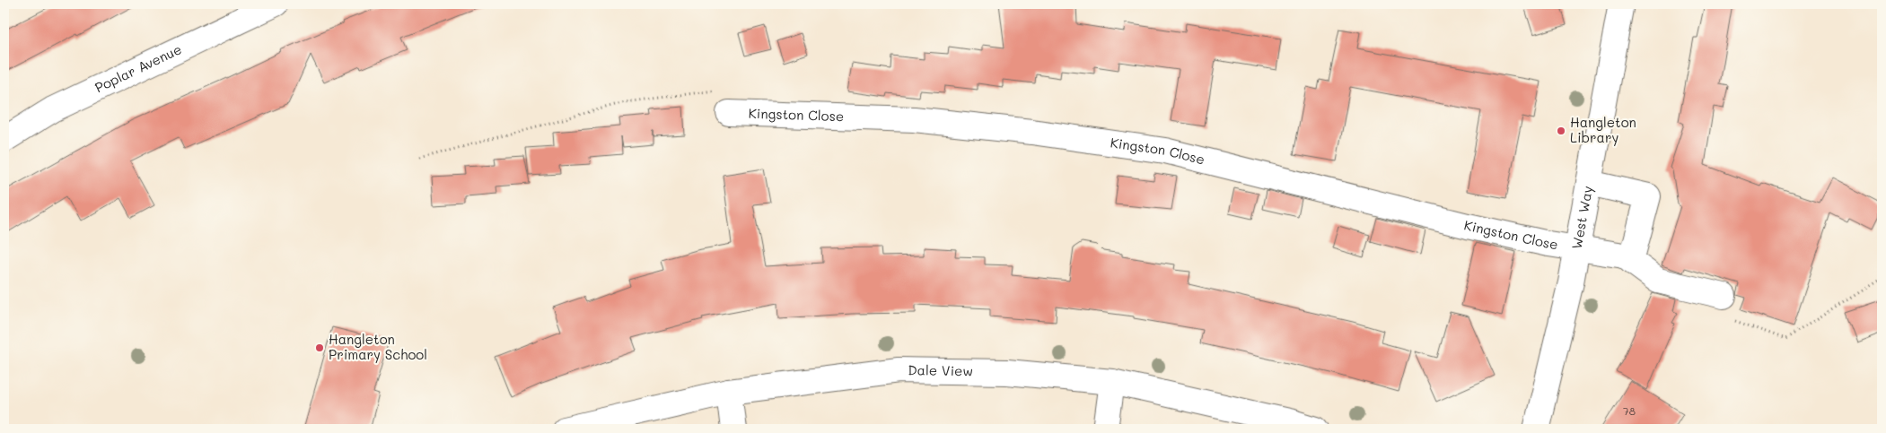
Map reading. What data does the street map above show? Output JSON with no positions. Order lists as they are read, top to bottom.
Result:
{
  "streets": {
    "street": [
      "Poplar Avenue",
      "Kingston Close",
      "West Way",
      "Dale View"
    ]
  },
  "crossings": [
    ["Kingston Close", "West Way"]
  ],
  "places": ["Hangleton Library", "Hangleton Primary School"],
  "house_numbers": ["78"]
}
